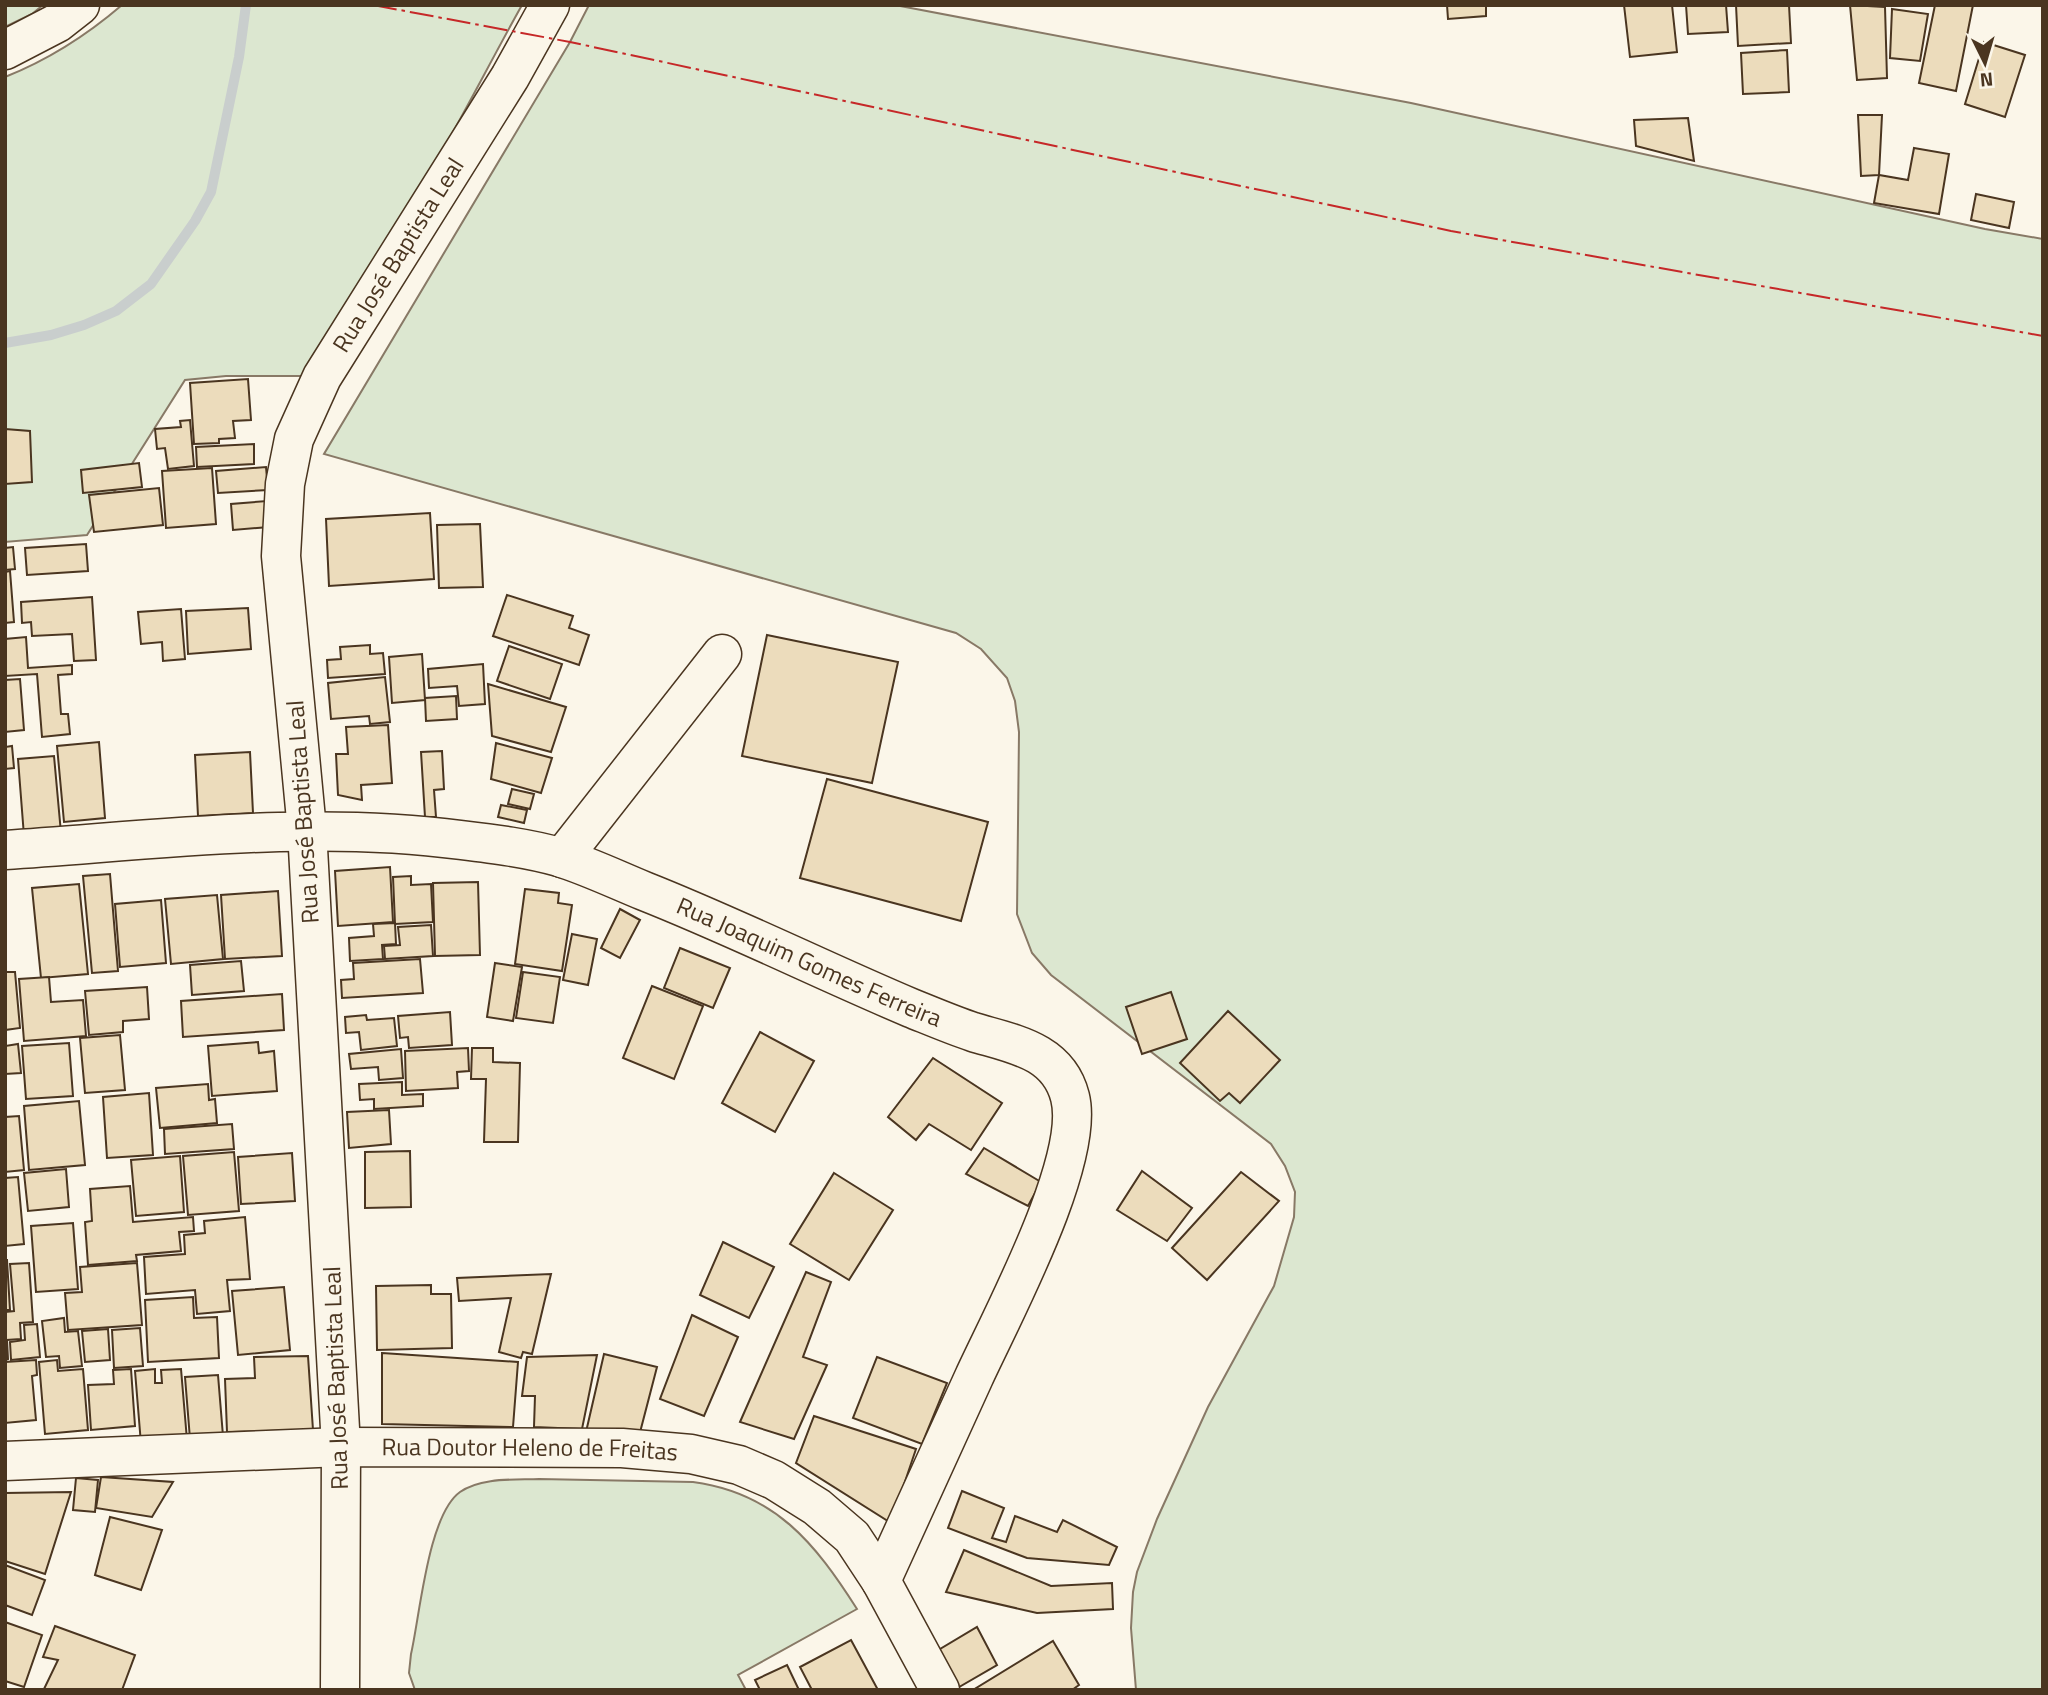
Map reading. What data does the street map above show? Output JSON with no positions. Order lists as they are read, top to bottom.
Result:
{
  "streets": {
    "street": ["Rua José Baptista Leal", "Rua Joaquim Gomes Ferreira", "Rua Doutor Heleno de Freitas"]
  },
  "crossings": [
    ["Rua José Baptista Leal", "Rua Joaquim Gomes Ferreira"],
    ["Rua José Baptista Leal", "Rua Doutor Heleno de Freitas"],
    ["Rua Joaquim Gomes Ferreira", "Rua Doutor Heleno de Freitas"]
  ],
  "north": "bottom"
}
